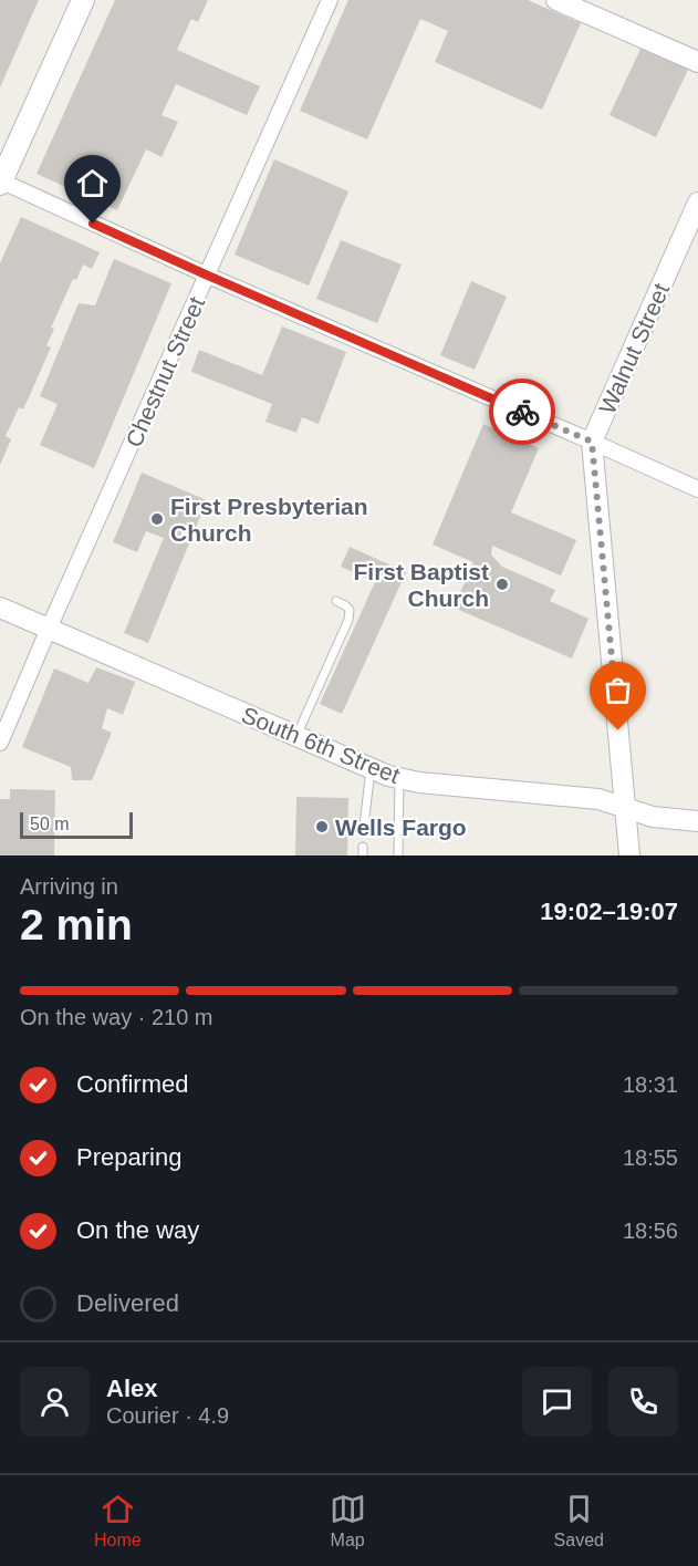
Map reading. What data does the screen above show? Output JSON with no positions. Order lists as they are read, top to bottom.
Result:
{
  "streets": {
    "street": ["Walnut Street", "Chestnut Street", "South 6th Street"]
  },
  "crossings": [
    ["Walnut Street", "South 6th Street"],
    ["Chestnut Street", "South 6th Street"]
  ],
  "places": ["First Presbyterian Church", "First Baptist Church", "Wells Fargo"],
  "scale_bar": "50 m",
  "page": {
    "scale": "50 m",
    "heading": ["2 min", "Arriving in", "19:02–19:07"],
    "panel": ["Alex", "Courier · 4.9"],
    "bar": "On the way · 210 m",
    "list": [
      ["Confirmed", "18:31"],
      ["Preparing", "18:55"],
      ["On the way", "18:56"],
      "Delivered"
    ],
    "tabs": ["Home", "Map", "Saved"]
  }
}
